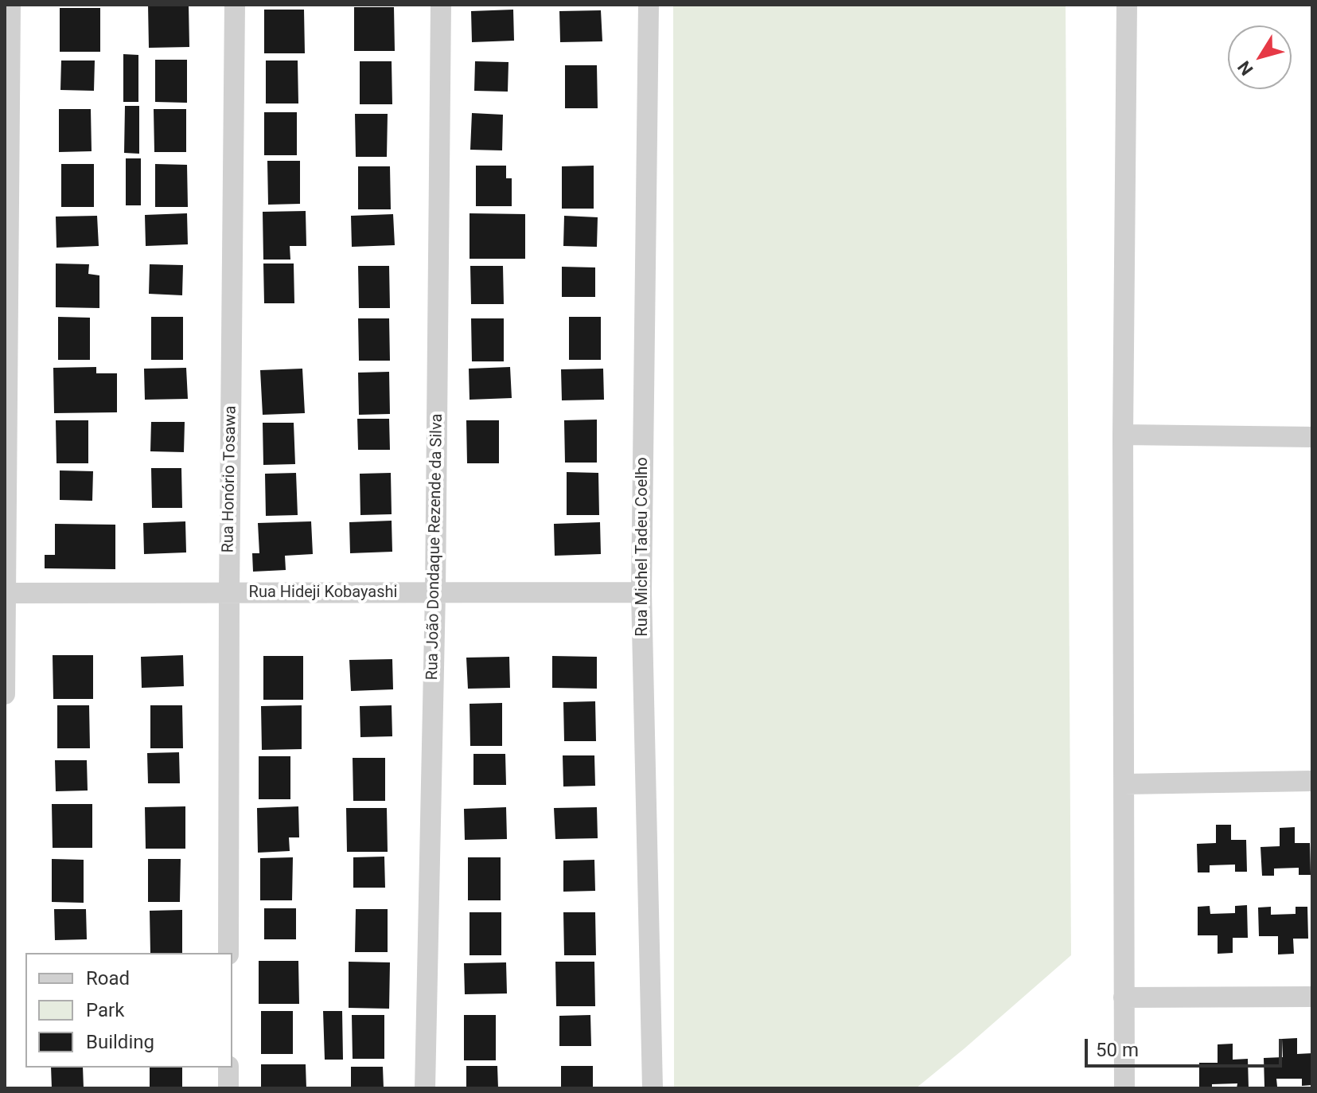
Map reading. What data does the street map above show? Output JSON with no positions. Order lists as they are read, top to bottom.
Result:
{
  "streets": {
    "street": [
      "Rua Honório Tosawa",
      "Rua João Dondaque Rezende da Silva",
      "Rua Michel Tadeu Coelho",
      "Rua Hideji Kobayashi"
    ]
  },
  "crossings": [
    ["Rua Honório Tosawa", "Rua Hideji Kobayashi"],
    ["Rua João Dondaque Rezende da Silva", "Rua Hideji Kobayashi"],
    ["Rua Michel Tadeu Coelho", "Rua Hideji Kobayashi"]
  ],
  "legend": ["Road", "Park", "Building"],
  "scale_bar": "50 m",
  "north": "bottom left"
}
